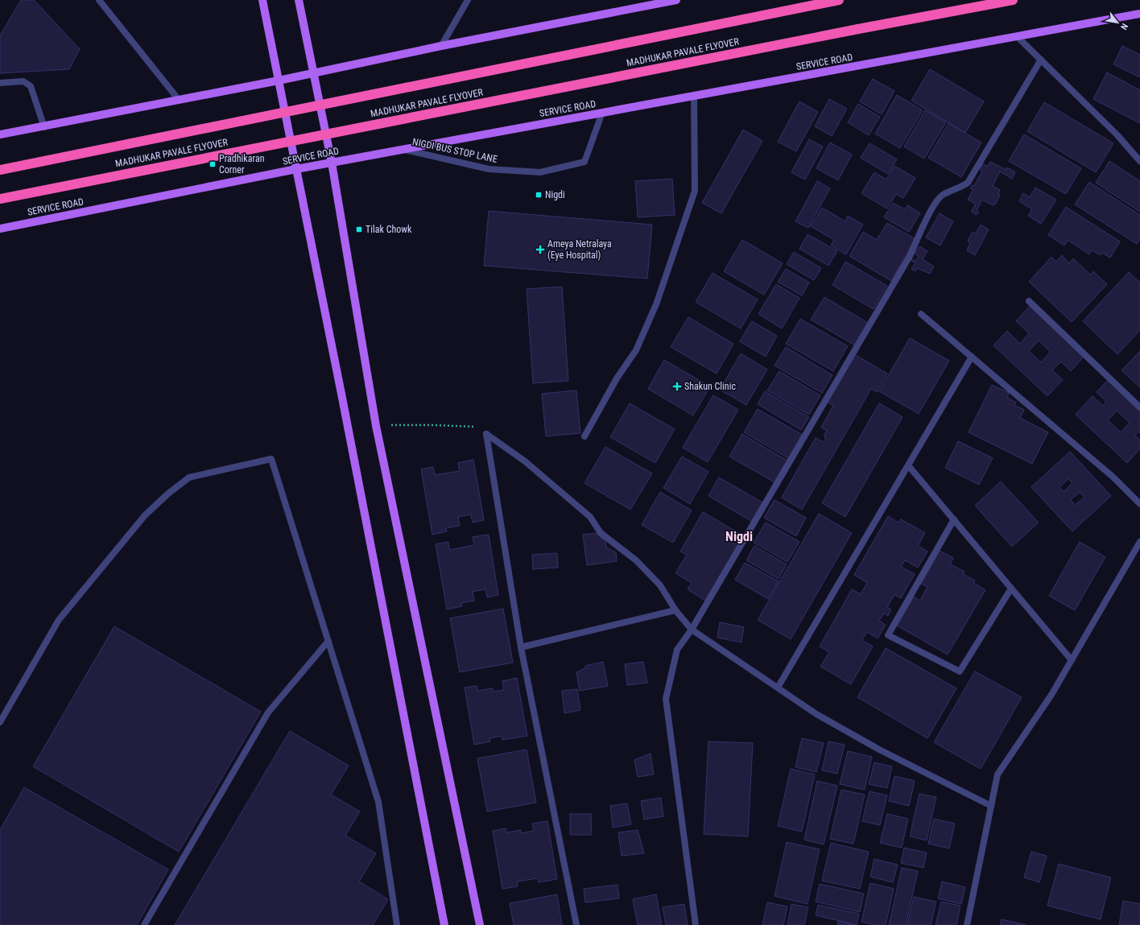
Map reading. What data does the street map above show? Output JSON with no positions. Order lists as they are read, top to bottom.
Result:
{
  "streets": {
    "highway": ["MADHUKAR PAVALE FLYOVER"],
    "main road": ["SERVICE ROAD"],
    "street": ["NIGDI BUS STOP LANE"]
  },
  "crossings": [
    ["SERVICE ROAD", "NIGDI BUS STOP LANE"]
  ],
  "districts": ["Nigdi"],
  "places": {
    "transit": ["Pradhikaran Corner", "Nigdi", "Tilak Chowk"],
    "health": ["Ameya Netralaya (Eye Hospital)", "Shakun Clinic"]
  },
  "north": "bottom right"
}
